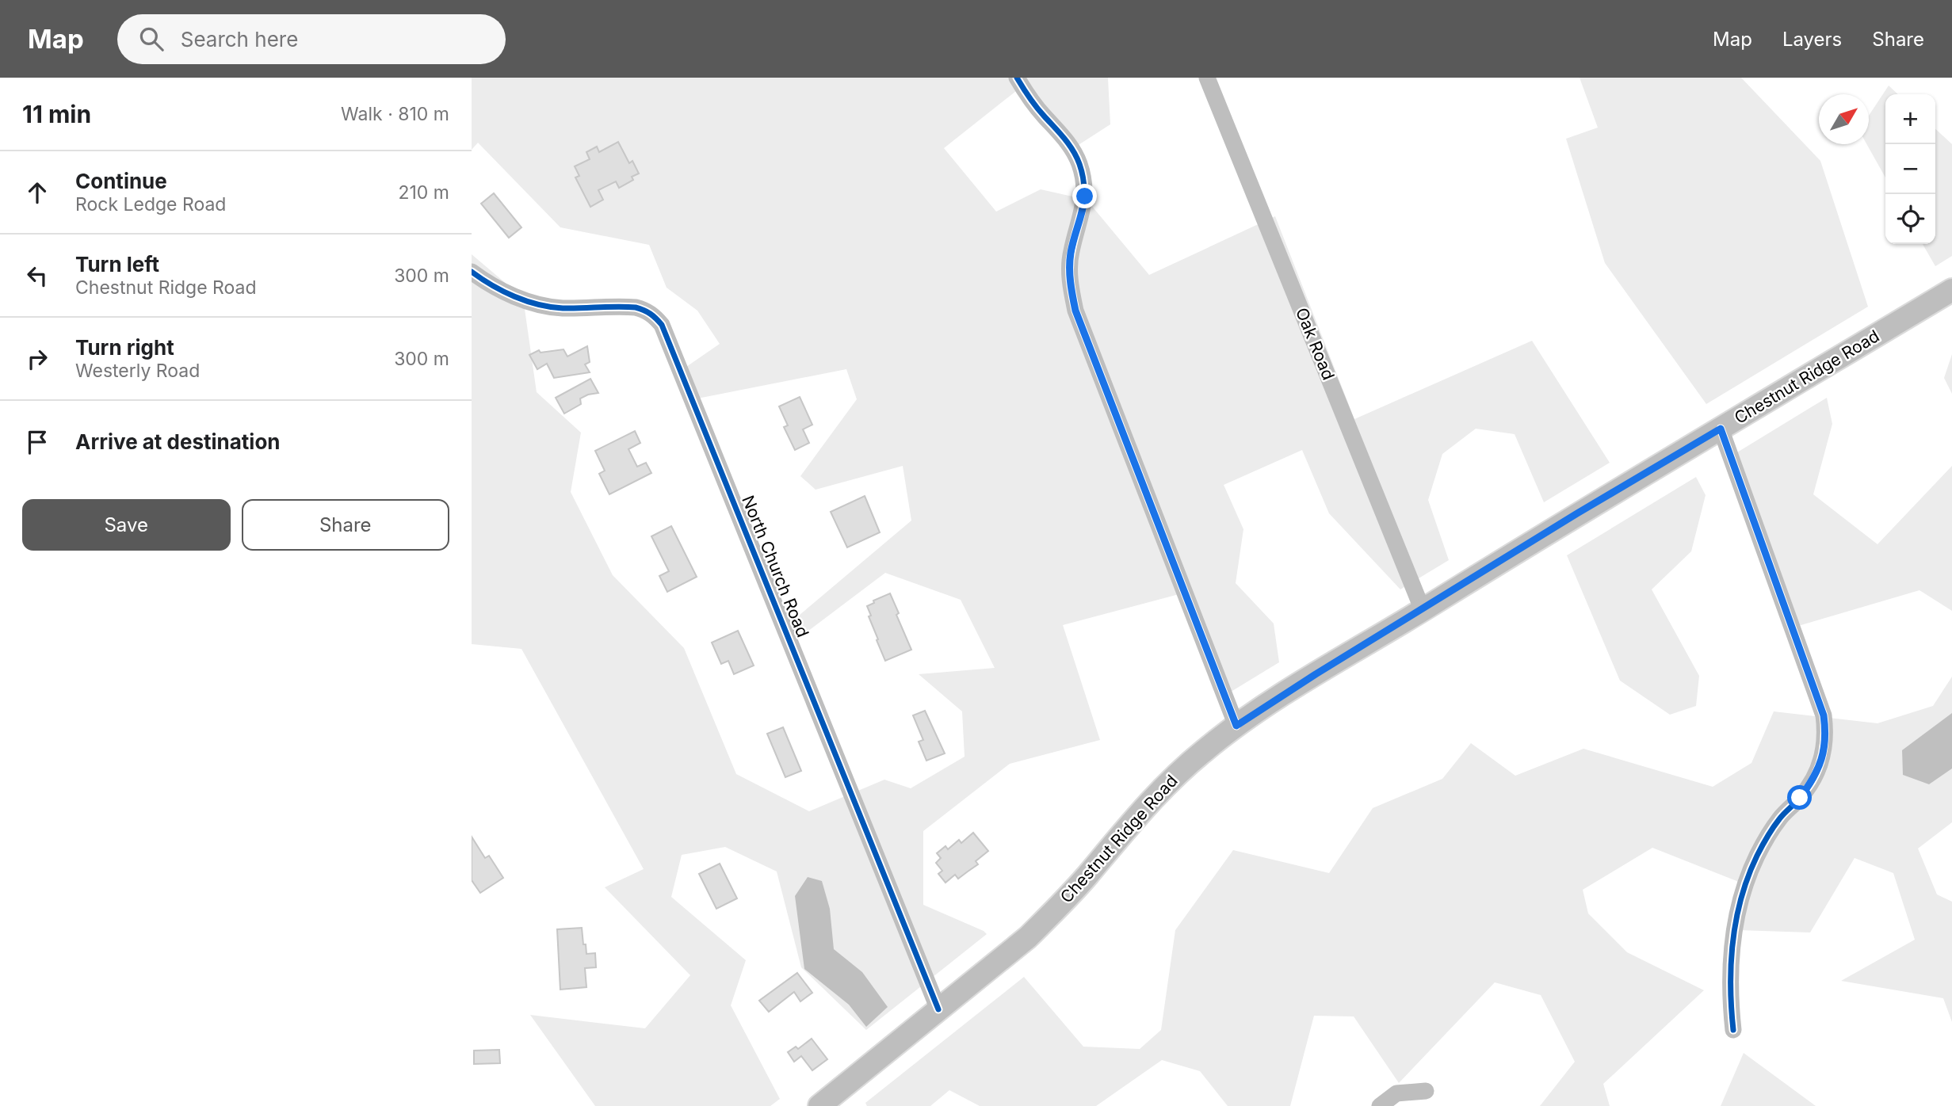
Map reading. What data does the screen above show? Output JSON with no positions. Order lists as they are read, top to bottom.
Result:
{
  "streets": {
    "main road": ["Chestnut Ridge Road"],
    "street": ["Oak Road", "North Church Road"]
  },
  "crossings": [
    ["Oak Road", "Chestnut Ridge Road"],
    ["Chestnut Ridge Road", "North Church Road"]
  ],
  "north": "top right",
  "page": {
    "header": "Map",
    "search": "Search here",
    "nav": ["Map", "Layers", "Share"],
    "heading": ["11 min", "Walk · 810 m"],
    "map_buttons": ["+", "−"],
    "list": [
      ["Continue", "Rock Ledge Road", "210 m"],
      ["Turn left", "Chestnut Ridge Road", "300 m"],
      ["Turn right", "Westerly Road", "300 m"],
      "Arrive at destination"
    ],
    "buttons": ["Save", "Share"]
  }
}
